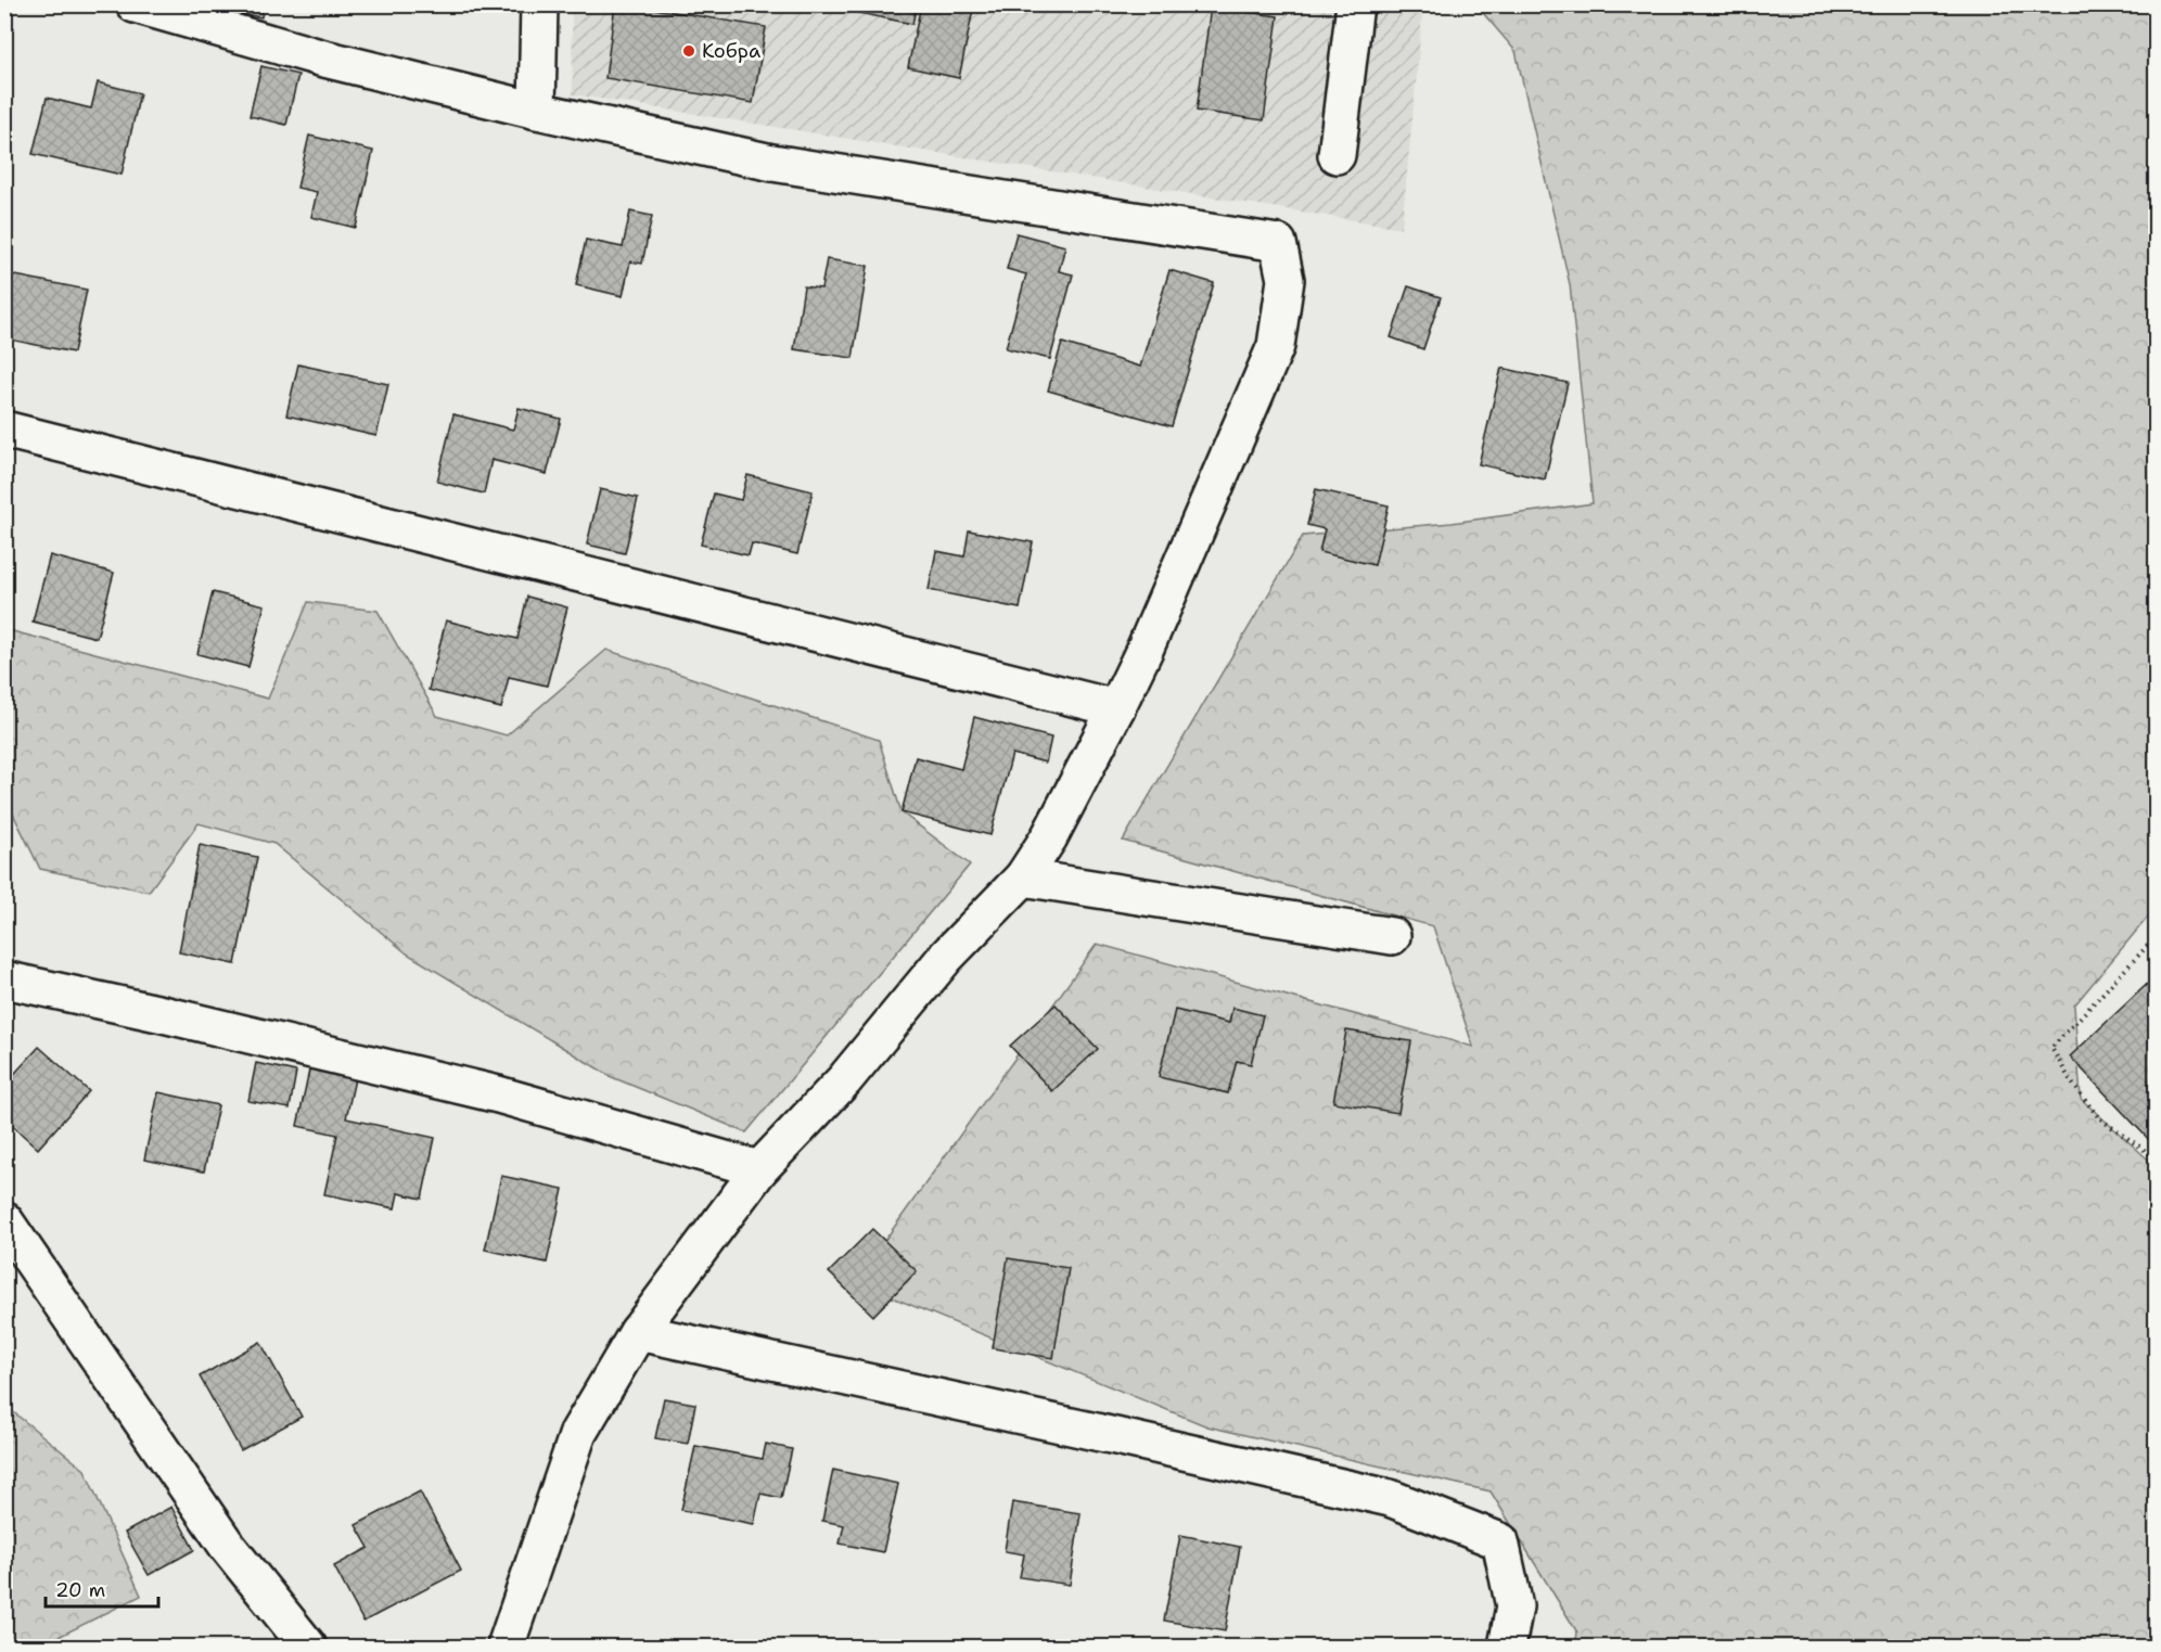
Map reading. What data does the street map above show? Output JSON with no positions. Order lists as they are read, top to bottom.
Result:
{
  "places": ["Кобра"],
  "scale_bar": "20 m"
}
